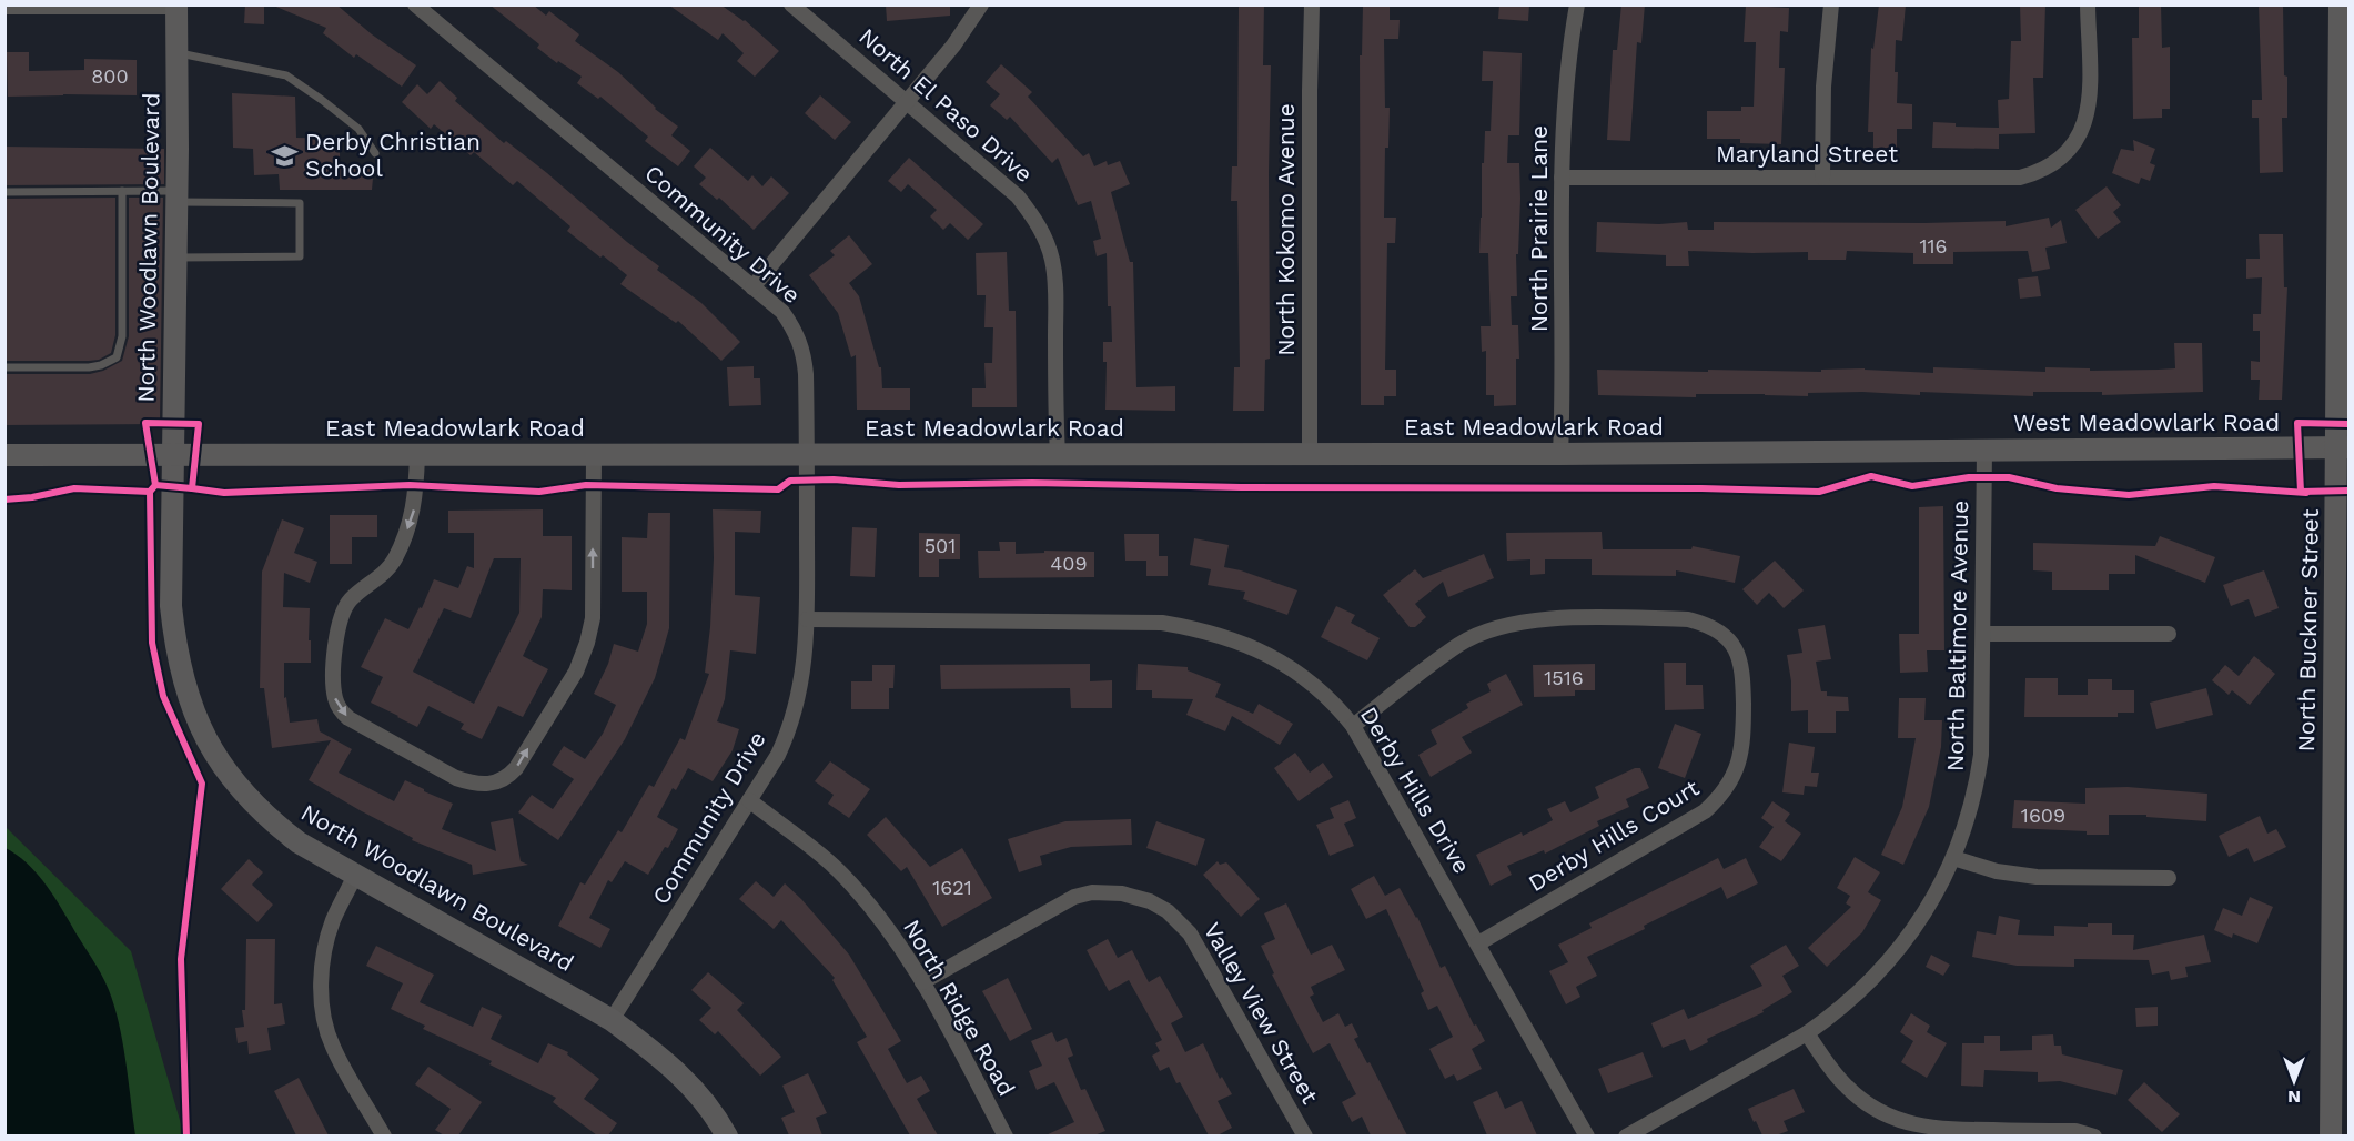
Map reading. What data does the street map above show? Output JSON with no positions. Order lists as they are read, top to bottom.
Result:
{
  "streets": {
    "main road": [
      "North Woodlawn Boulevard",
      "West Meadowlark Road",
      "East Meadowlark Road",
      "North Buckner Street"
    ],
    "street": [
      "North El Paso Drive",
      "Maryland Street",
      "North Prairie Lane",
      "North Kokomo Avenue",
      "Community Drive",
      "North Baltimore Avenue",
      "Derby Hills Drive",
      "Derby Hills Court",
      "North Ridge Road",
      "Valley View Street"
    ]
  },
  "crossings": [
    ["North El Paso Drive", "East Meadowlark Road"],
    ["Maryland Street", "North Prairie Lane"],
    ["North Prairie Lane", "East Meadowlark Road"],
    ["North Kokomo Avenue", "East Meadowlark Road"],
    ["Community Drive", "North Woodlawn Boulevard"],
    ["Community Drive", "East Meadowlark Road"],
    ["Community Drive", "Derby Hills Drive"],
    ["Community Drive", "North Ridge Road"],
    ["North Woodlawn Boulevard", "East Meadowlark Road"],
    ["West Meadowlark Road", "East Meadowlark Road"],
    ["West Meadowlark Road", "North Buckner Street"],
    ["West Meadowlark Road", "North Baltimore Avenue"],
    ["East Meadowlark Road", "North Baltimore Avenue"],
    ["Derby Hills Drive", "Derby Hills Court"],
    ["North Ridge Road", "Valley View Street"]
  ],
  "places": {
    "school or university": ["Derby Christian School"]
  },
  "house_numbers": [
    "800",
    "116",
    "501",
    "409",
    "1516",
    "1609",
    "1621"
  ],
  "north": "bottom"
}
